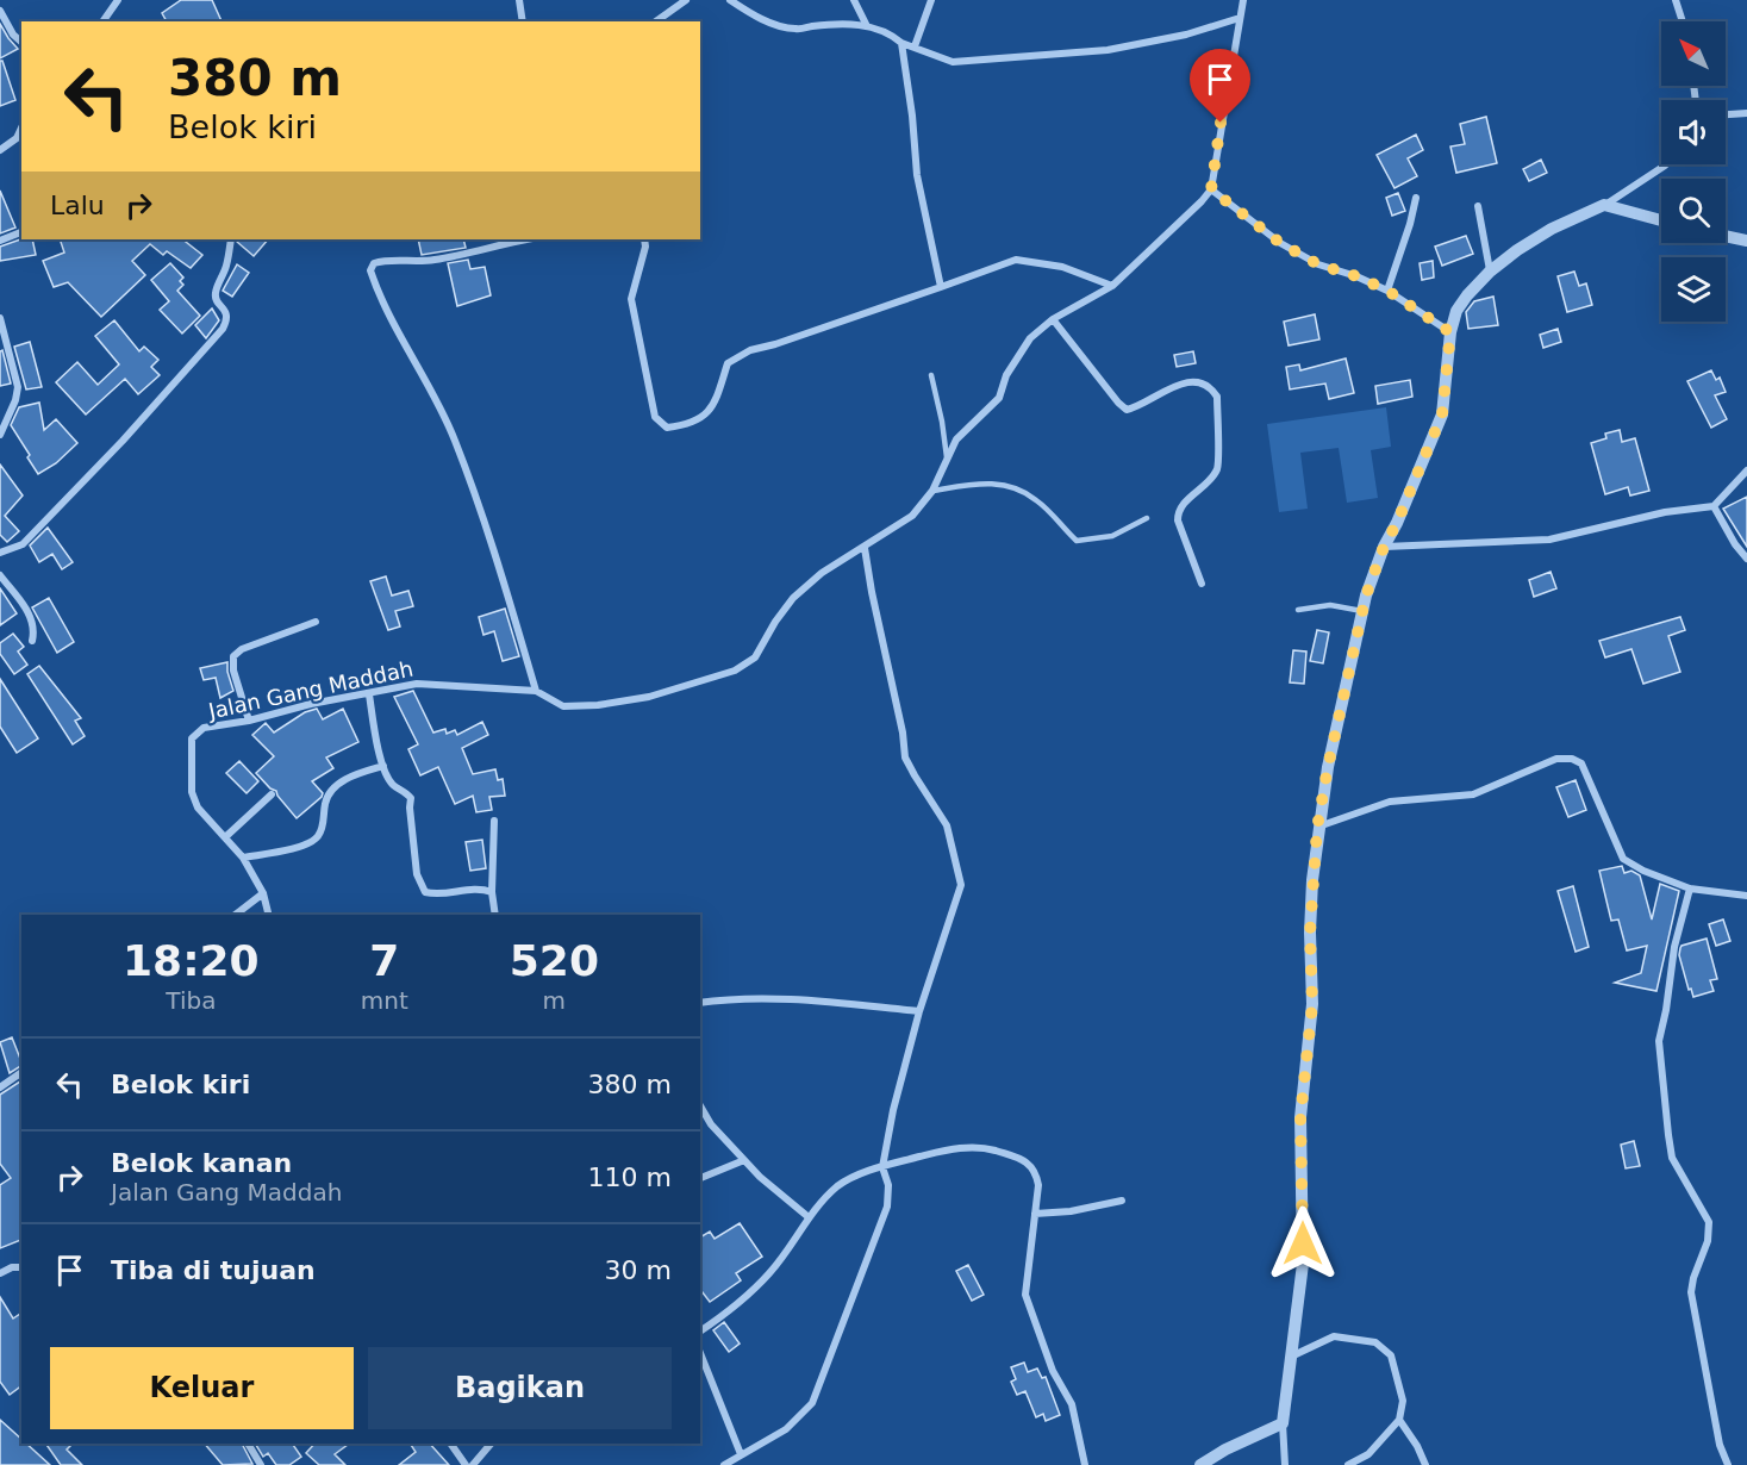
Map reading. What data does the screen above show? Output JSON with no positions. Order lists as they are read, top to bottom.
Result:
{
  "streets": {
    "street": ["Jalan Gang Maddah"]
  },
  "north": "top left",
  "page": {
    "turn": ["380 m", "Belok kiri"],
    "then": "Lalu",
    "eta": [
      "18:20",
      "Tiba",
      "7",
      "mnt",
      "520",
      "m"
    ],
    "list": [
      {
        "name": "Belok kiri",
        "value": "380 m"
      },
      {
        "name": "Belok kanan",
        "note": "Jalan Gang Maddah",
        "value": "110 m"
      },
      {
        "name": "Tiba di tujuan",
        "value": "30 m"
      }
    ],
    "buttons": ["Keluar", "Bagikan"]
  }
}
